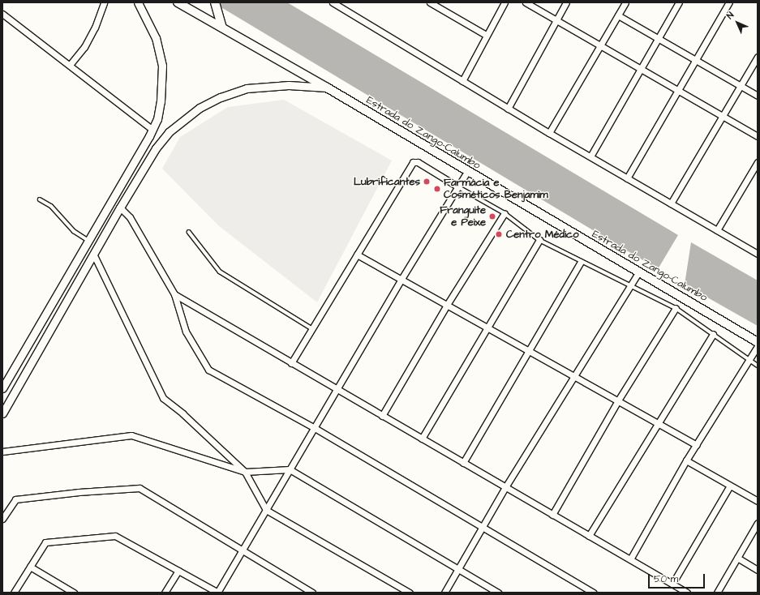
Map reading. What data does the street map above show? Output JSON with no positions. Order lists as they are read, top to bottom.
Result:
{
  "streets": {
    "main road": ["Estrada do Zango-Calumbo"]
  },
  "places": [
    "Lubrificantes",
    "Farmácia e Cosméticos Benjamim",
    "Franguite e Peixe",
    "Centro Médico"
  ],
  "scale_bar": "50 m",
  "north": "top left"
}
